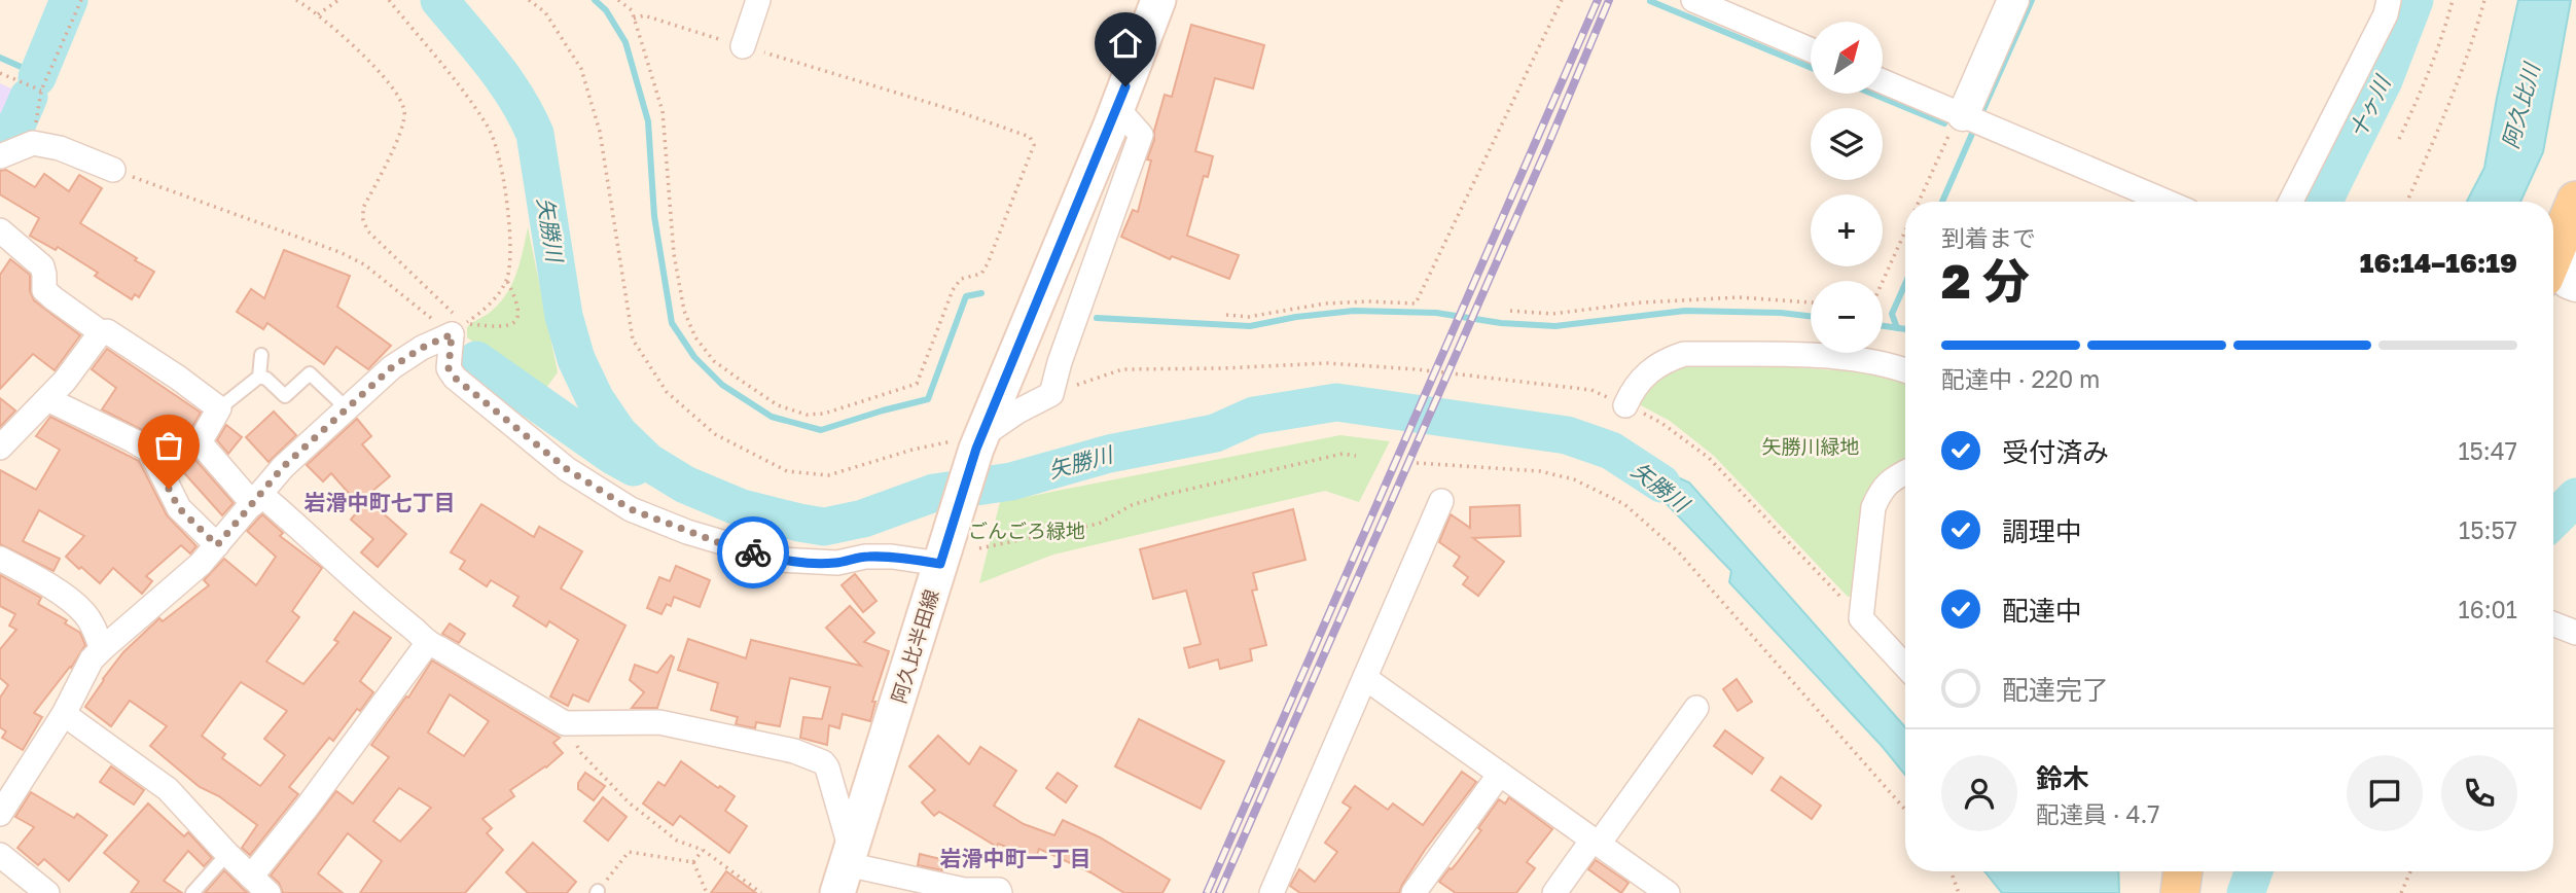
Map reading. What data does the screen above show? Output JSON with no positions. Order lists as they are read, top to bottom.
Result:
{
  "streets": {
    "main road": ["阿久比半田線"]
  },
  "districts": ["岩滑中町七丁目", "岩滑中町一丁目"],
  "water": ["阿久比川", "十ヶ川", "矢勝川"],
  "parks": ["矢勝川緑地", "ごんごろ緑地"],
  "north": "top right",
  "page": {
    "map_buttons": ["+", "−"],
    "heading": ["2 分", "到着まで", "16:14–16:19"],
    "panel": ["鈴木", "配達員 · 4.7"],
    "bar": "配達中 · 220 m",
    "list": [
      ["受付済み", "15:47"],
      ["調理中", "15:57"],
      ["配達中", "16:01"],
      "配達完了"
    ]
  }
}
